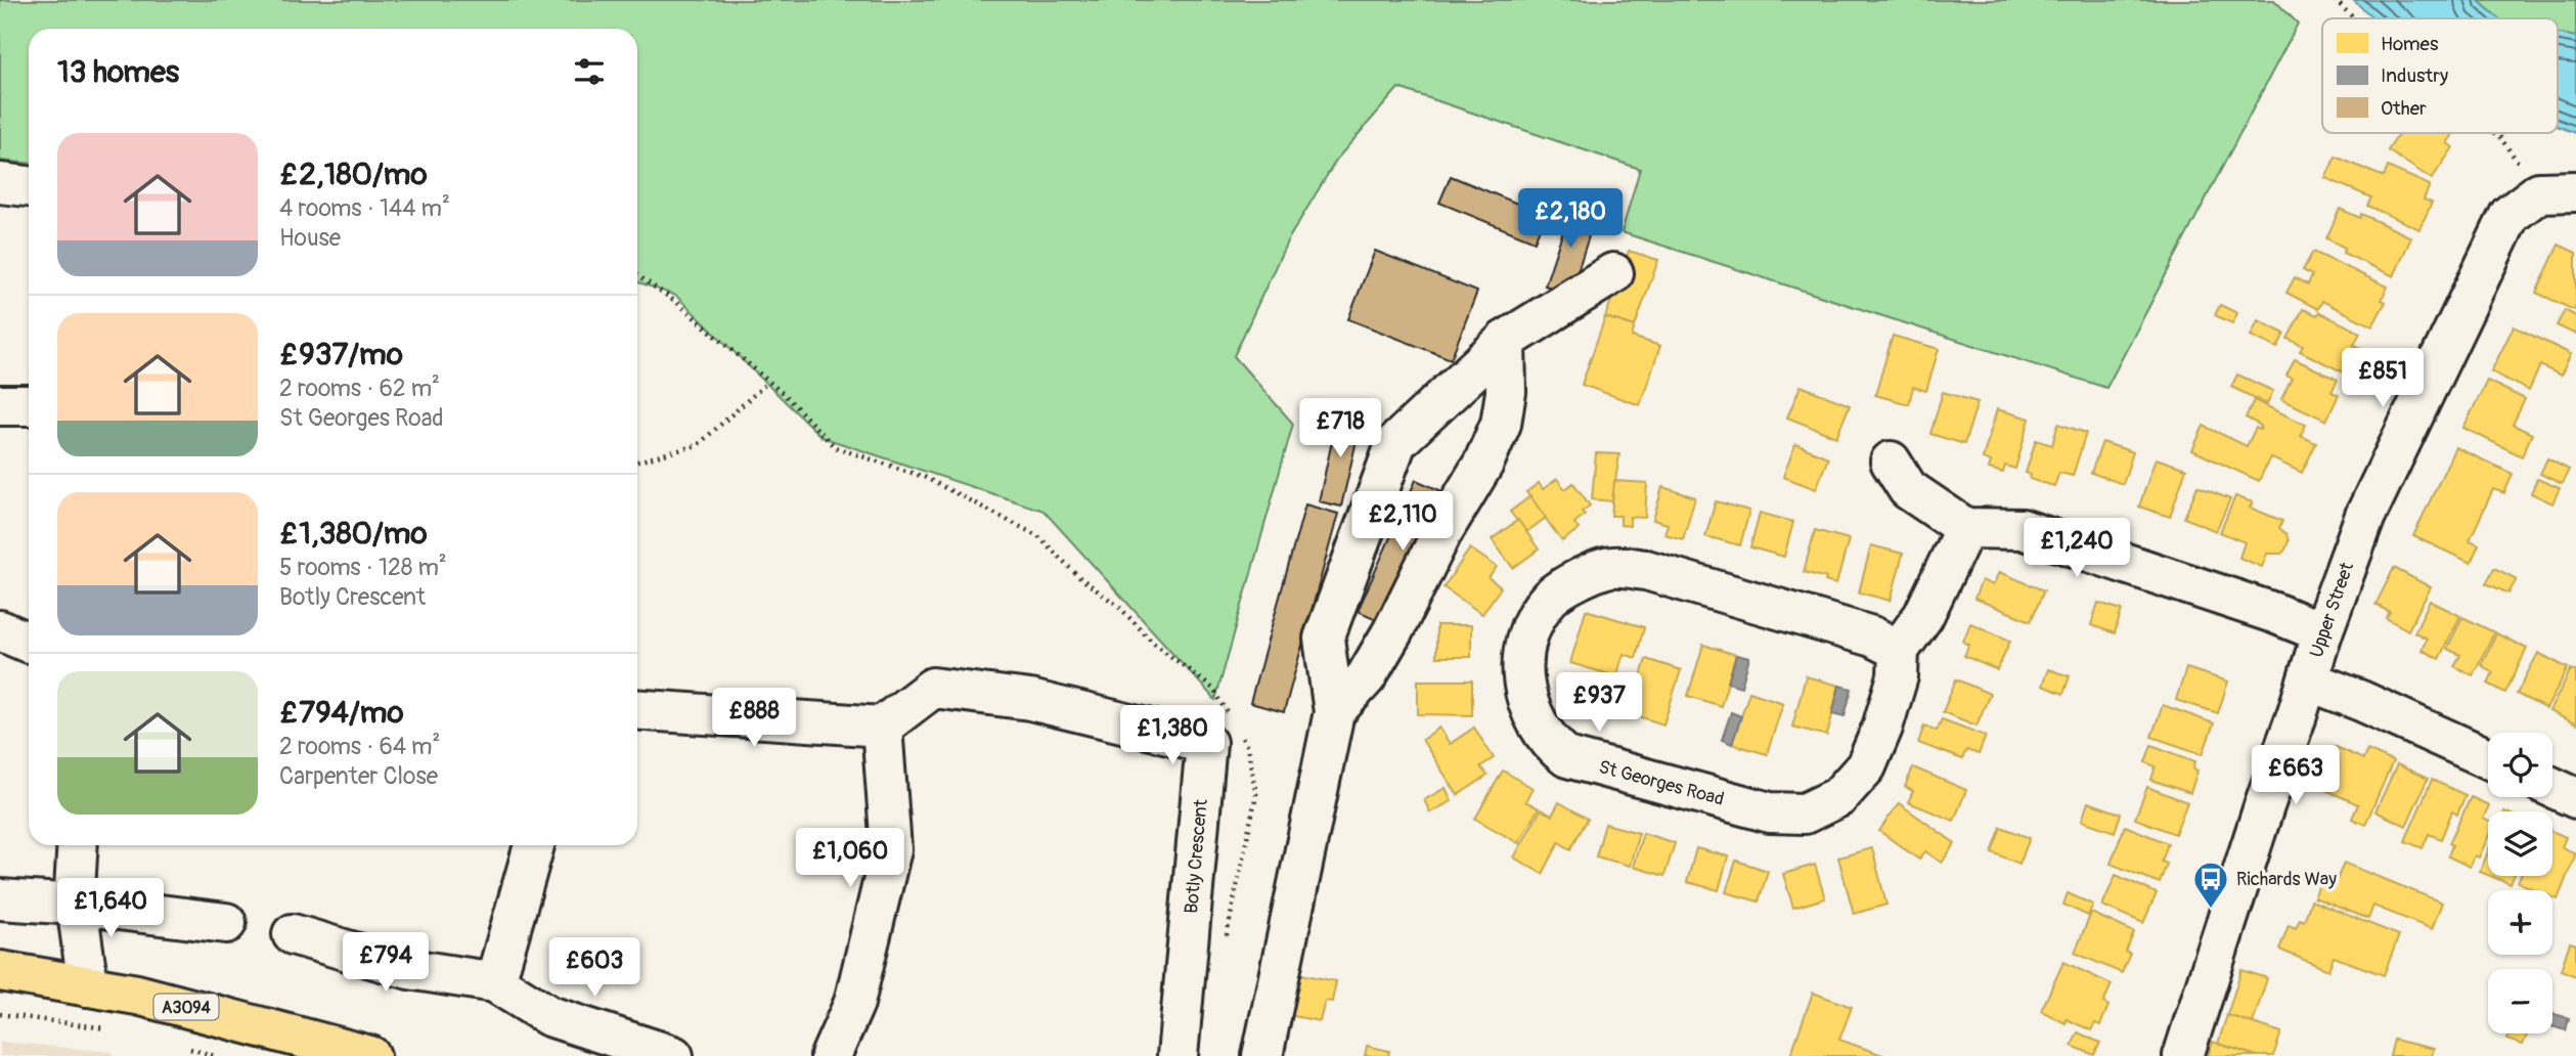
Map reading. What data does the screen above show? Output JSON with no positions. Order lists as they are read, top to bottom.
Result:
{
  "streets": {
    "main road": ["A3094"],
    "street": ["Upper Street", "St Georges Road", "Botly Crescent"]
  },
  "places": {
    "bus stop": ["Richards Way"]
  },
  "legend": ["Homes", "Industry", "Other"],
  "page": {
    "heading": "13 homes",
    "list": [
      {
        "name": "£2,180/mo",
        "note": "4 rooms · 144 m² · House"
      },
      {
        "name": "£937/mo",
        "note": "2 rooms · 62 m² · St Georges Road"
      },
      {
        "name": "£1,380/mo",
        "note": "5 rooms · 128 m² · Botly Crescent"
      },
      {
        "name": "£794/mo",
        "note": "2 rooms · 64 m² · Carpenter Close"
      }
    ],
    "price": [
      "£2,180",
      "£851",
      "£718",
      "£2,110",
      "£1,240",
      "£937",
      "£888",
      "£1,380",
      "£663",
      "£1,060",
      "£1,640",
      "£794",
      "£603"
    ],
    "map_buttons": ["+", "−"]
  }
}
